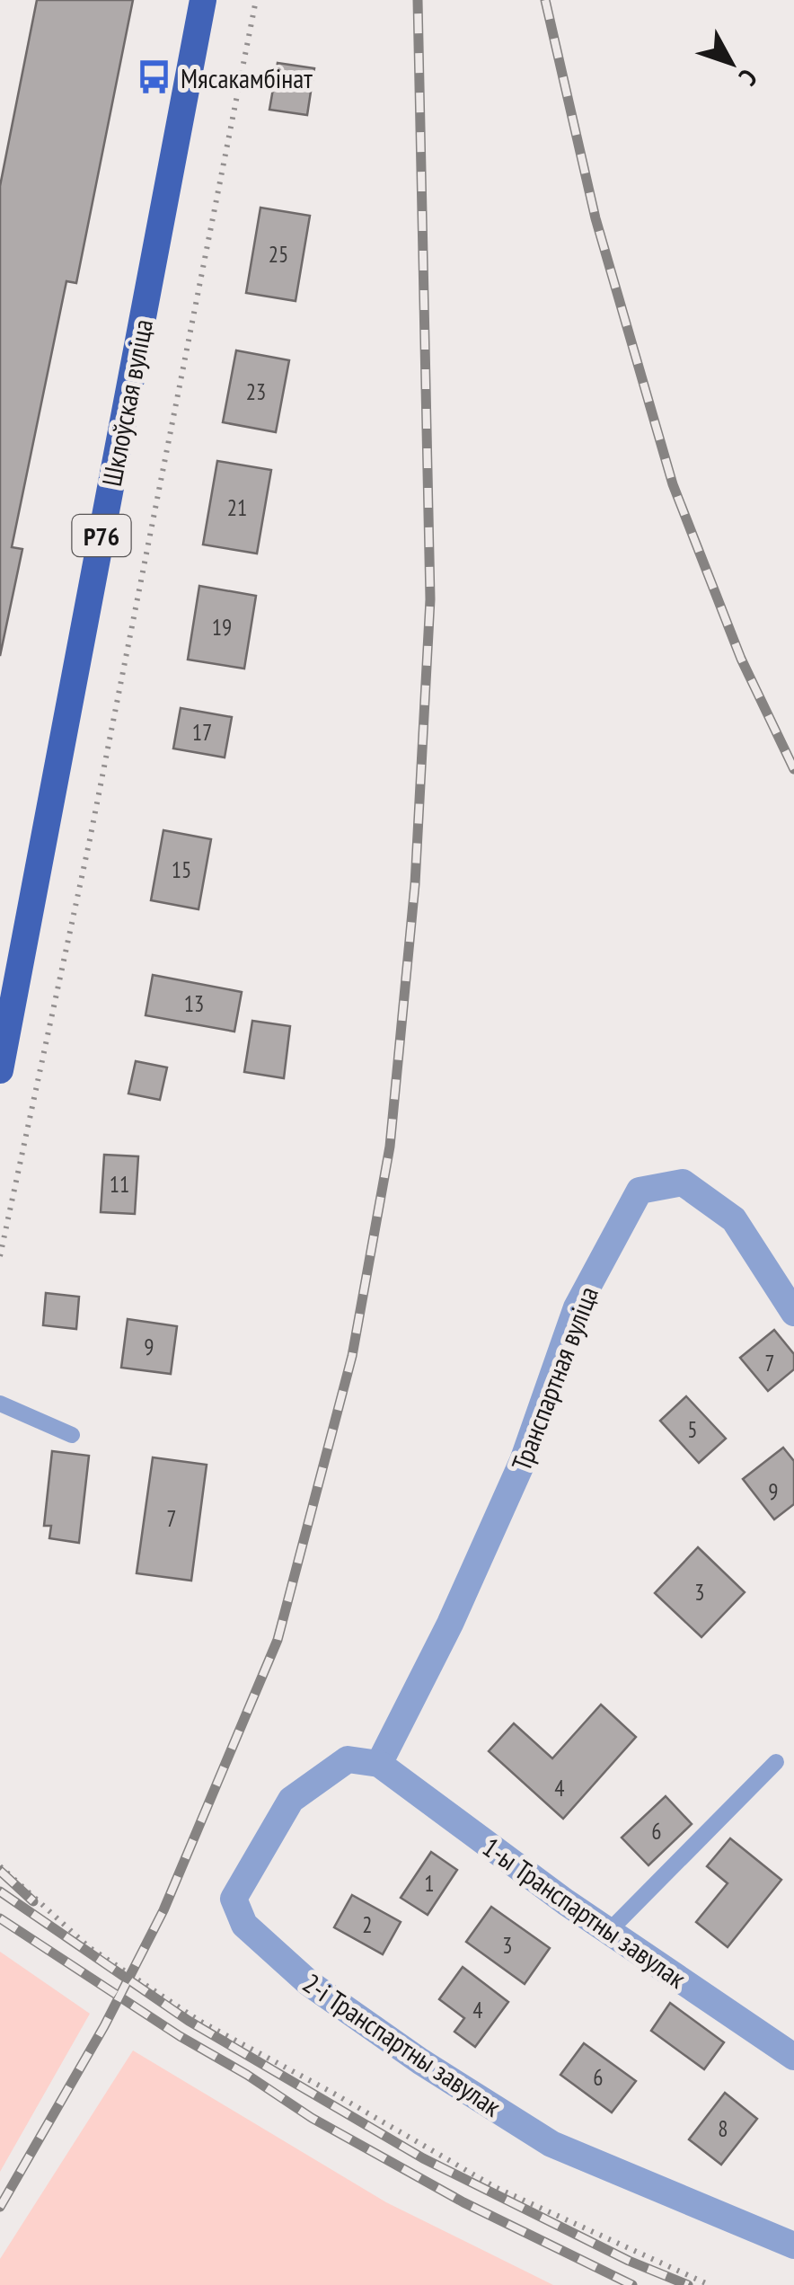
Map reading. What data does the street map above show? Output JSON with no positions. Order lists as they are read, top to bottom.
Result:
{
  "streets": {
    "main road": ["Шклоўская вуліца", "Р76"],
    "street": ["Транспартная вуліца", "1-ы Транспартны завулак", "2-і Транспартны завулак"]
  },
  "crossings": [
    ["Транспартная вуліца", "1-ы Транспартны завулак"],
    ["Транспартная вуліца", "2-і Транспартны завулак"],
    ["1-ы Транспартны завулак", "2-і Транспартны завулак"]
  ],
  "places": {
    "bus stop": ["Мясакамбінат"]
  },
  "house_numbers": [
    "25",
    "23",
    "21",
    "19",
    "17",
    "15",
    "13",
    "11",
    "9",
    "7",
    "5",
    "9",
    "7",
    "3",
    "4",
    "6",
    "1",
    "2",
    "3",
    "4",
    "6",
    "8"
  ],
  "north": "bottom right"
}
